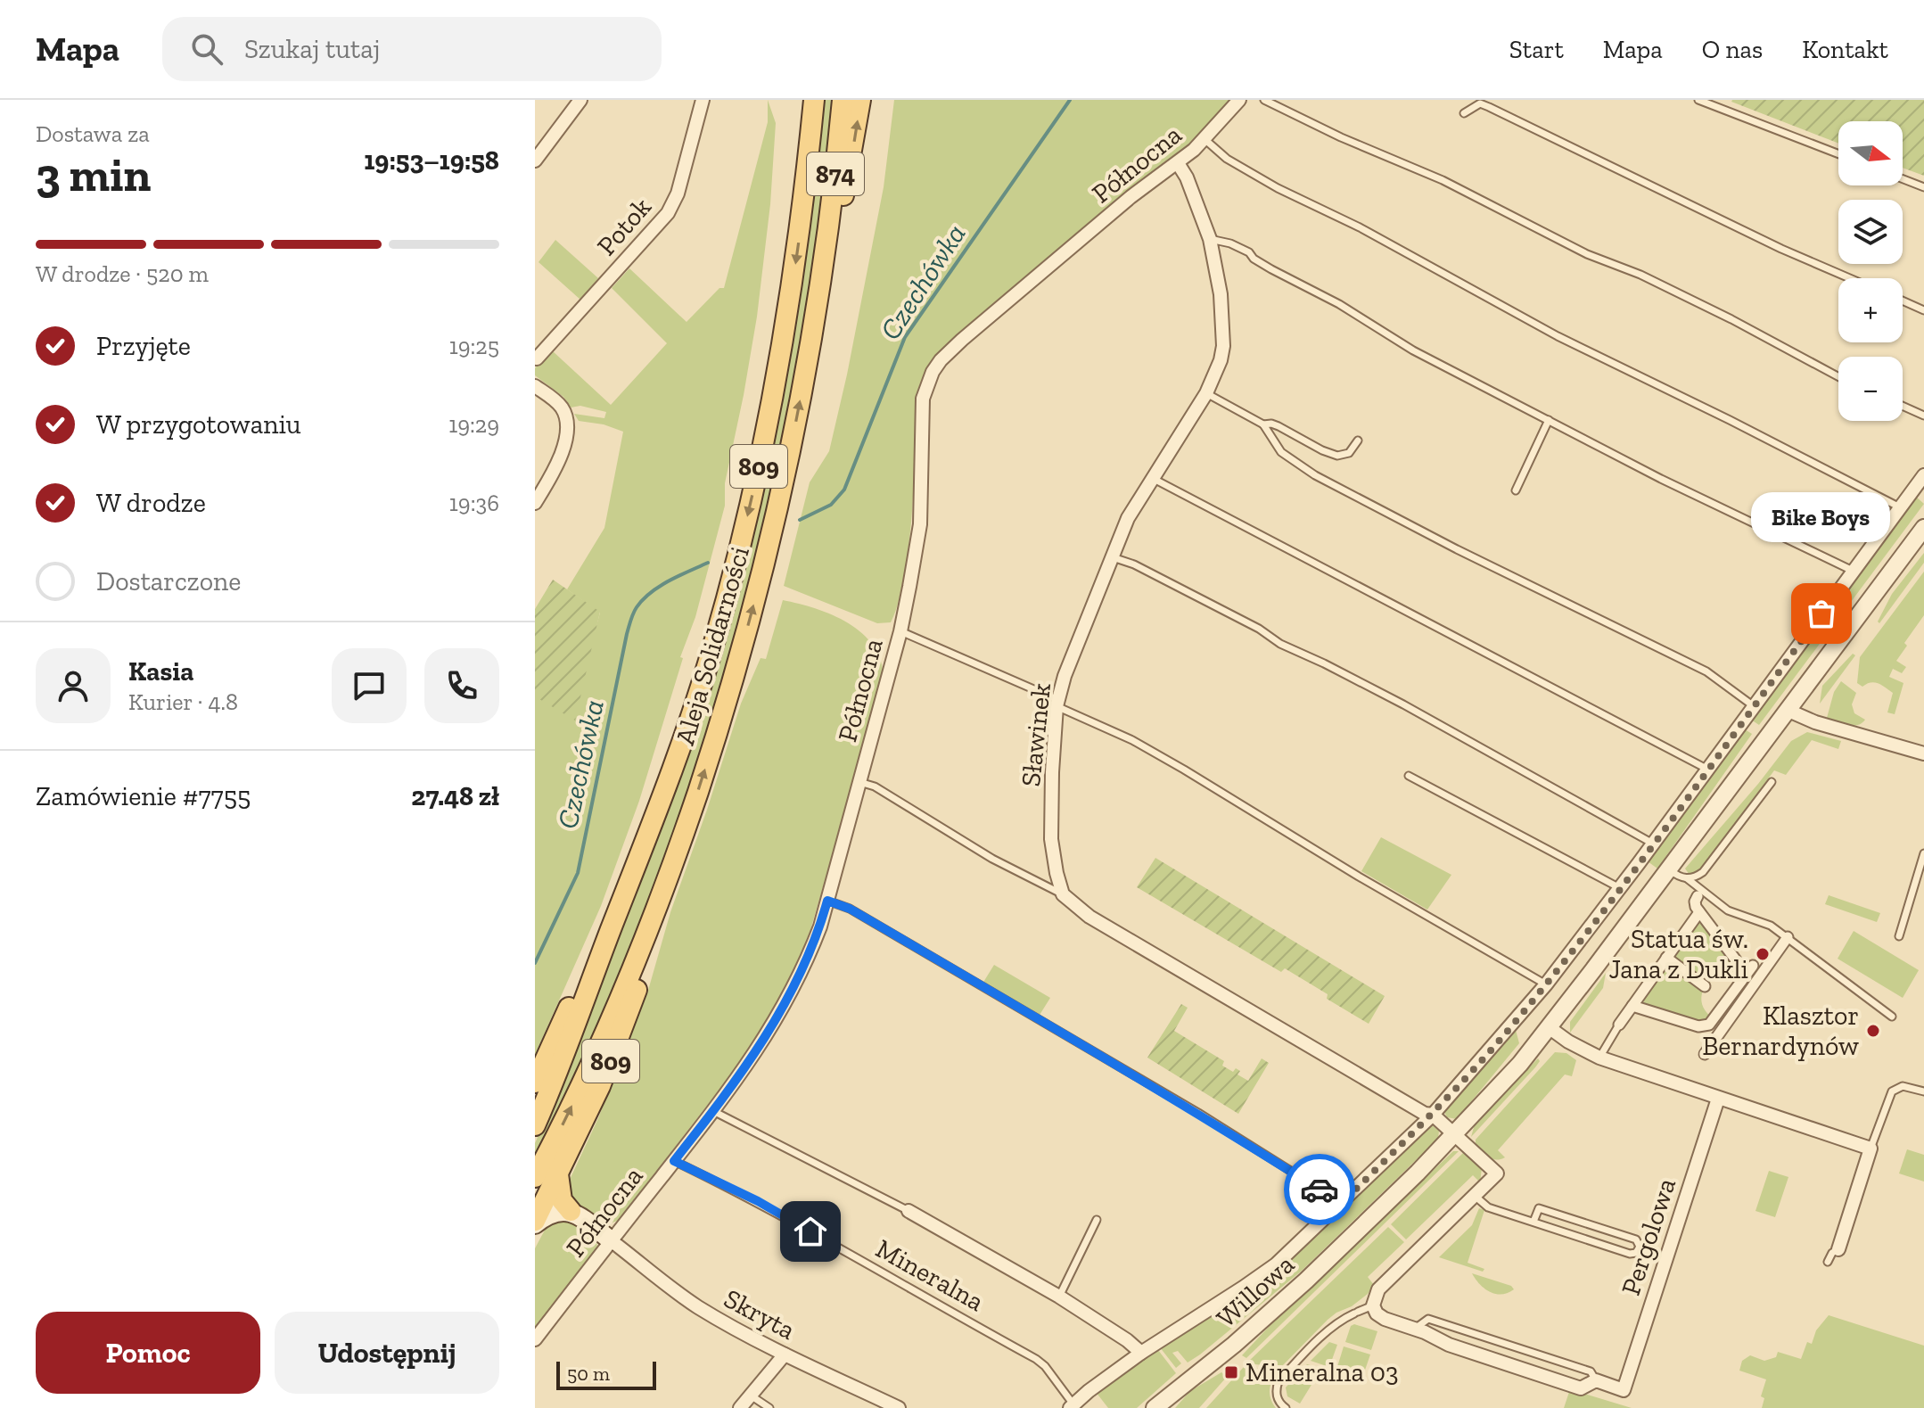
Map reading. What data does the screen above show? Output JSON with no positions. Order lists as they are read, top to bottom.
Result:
{
  "streets": {
    "main road": ["874", "809", "Aleja Solidarności"],
    "street": [
      "Północna",
      "Potok",
      "Sławinek",
      "Pergolowa",
      "Willowa",
      "Skryta"
    ],
    "lane": ["Mineralna"]
  },
  "crossings": [
    ["Północna", "Sławinek"],
    ["Północna", "Mineralna"],
    ["Północna", "Skryta"],
    ["809", "Aleja Solidarności"]
  ],
  "water": ["Czechówka"],
  "places": {
    "other": ["Bike Boys", "Statua św. Jana z Dukli", "Klasztor Bernardynów"],
    "transit": ["Mineralna 03"]
  },
  "scale_bar": "50 m",
  "north": "right",
  "page": {
    "header": "Mapa",
    "search": "Szukaj tutaj",
    "nav": [
      "Start",
      "Mapa",
      "O nas",
      "Kontakt"
    ],
    "heading": ["3 min", "Dostawa za", "19:53–19:58"],
    "panel": [
      "Kasia",
      "Kurier · 4.8",
      "Zamówienie #7755",
      "27.48 zł"
    ],
    "map_buttons": ["+", "−"],
    "bar": "W drodze · 520 m",
    "list": [
      ["Przyjęte", "19:25"],
      ["W przygotowaniu", "19:29"],
      ["W drodze", "19:36"],
      "Dostarczone"
    ],
    "bubble": "Bike Boys",
    "buttons": ["Pomoc", "Udostępnij"],
    "scale": "50 m"
  }
}
